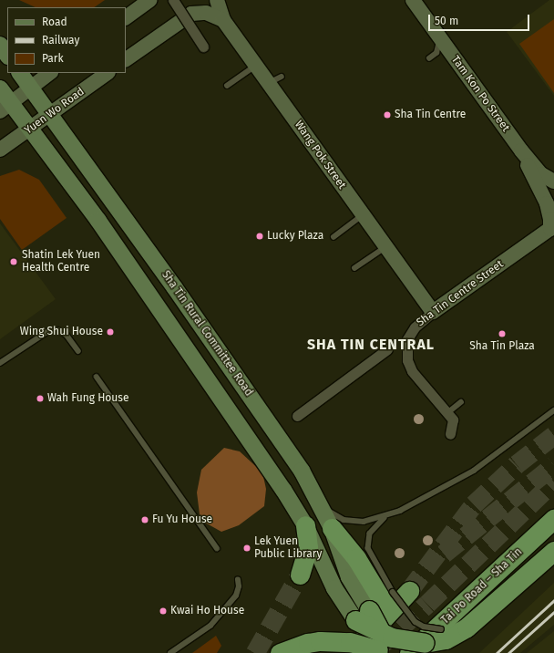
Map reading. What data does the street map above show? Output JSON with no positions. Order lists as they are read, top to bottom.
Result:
{
  "streets": {
    "highway": ["Tai Po Road – Sha Tin"],
    "main road": [
      "Tam Kon Po Street",
      "Yuen Wo Road",
      "Wang Pok Street",
      "Sha Tin Centre Street",
      "Sha Tin Rural Committee Road"
    ]
  },
  "crossings": [
    ["Yuen Wo Road", "Sha Tin Rural Committee Road"],
    ["Wang Pok Street", "Sha Tin Centre Street"]
  ],
  "districts": ["SHA TIN CENTRAL"],
  "places": [
    "Sha Tin Centre",
    "Lucky Plaza",
    "Shatin Lek Yuen Health Centre",
    "Wing Shui House",
    "Sha Tin Plaza",
    "Wah Fung House",
    "Fu Yu House",
    "Lek Yuen Public Library",
    "Kwai Ho House"
  ],
  "legend": ["Road", "Railway", "Park"],
  "scale_bar": "50 m"
}
